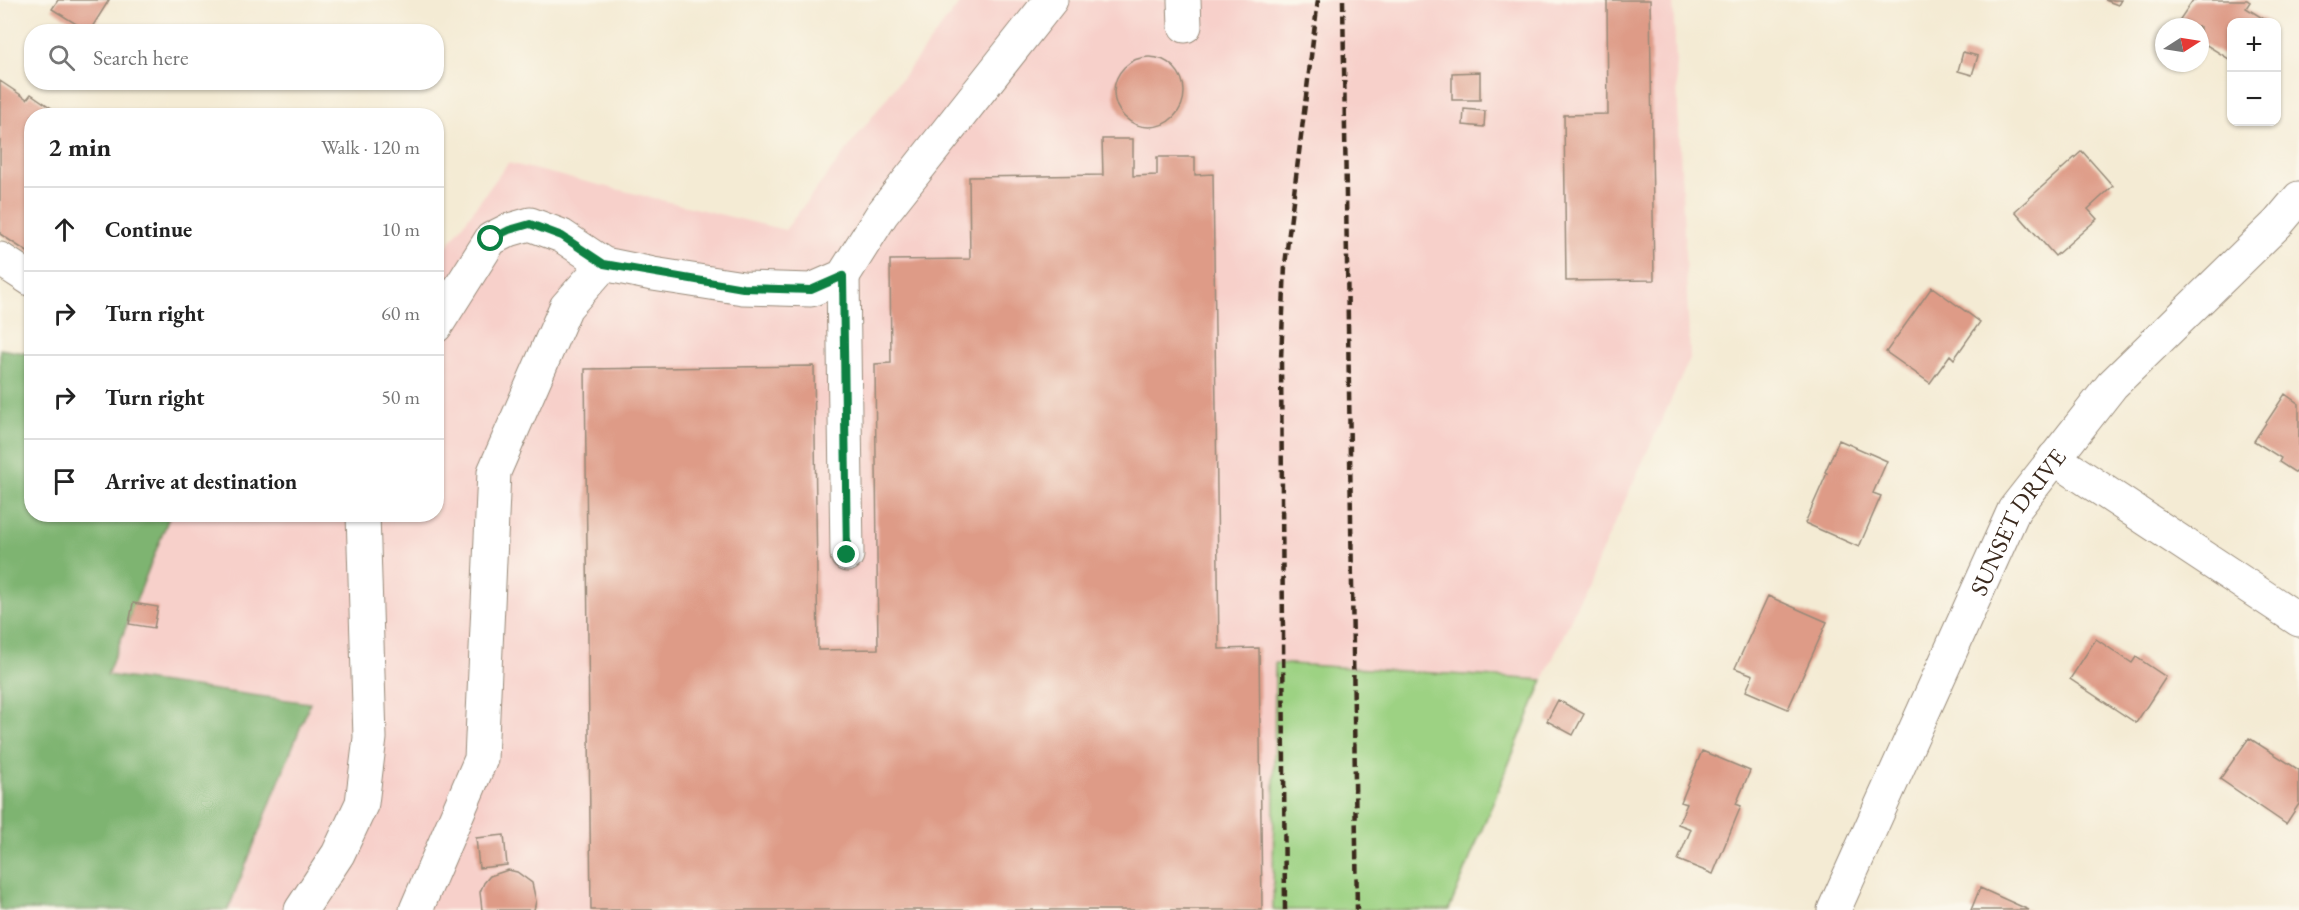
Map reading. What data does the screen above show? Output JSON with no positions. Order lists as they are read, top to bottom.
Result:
{
  "streets": {
    "street": ["SUNSET DRIVE"]
  },
  "north": "right",
  "page": {
    "map_buttons": ["+", "−"],
    "search": "Search here",
    "heading": ["2 min", "Walk · 120 m"],
    "list": [
      ["Continue", "10 m"],
      ["Turn right", "60 m"],
      ["Turn right", "50 m"],
      "Arrive at destination"
    ]
  }
}
